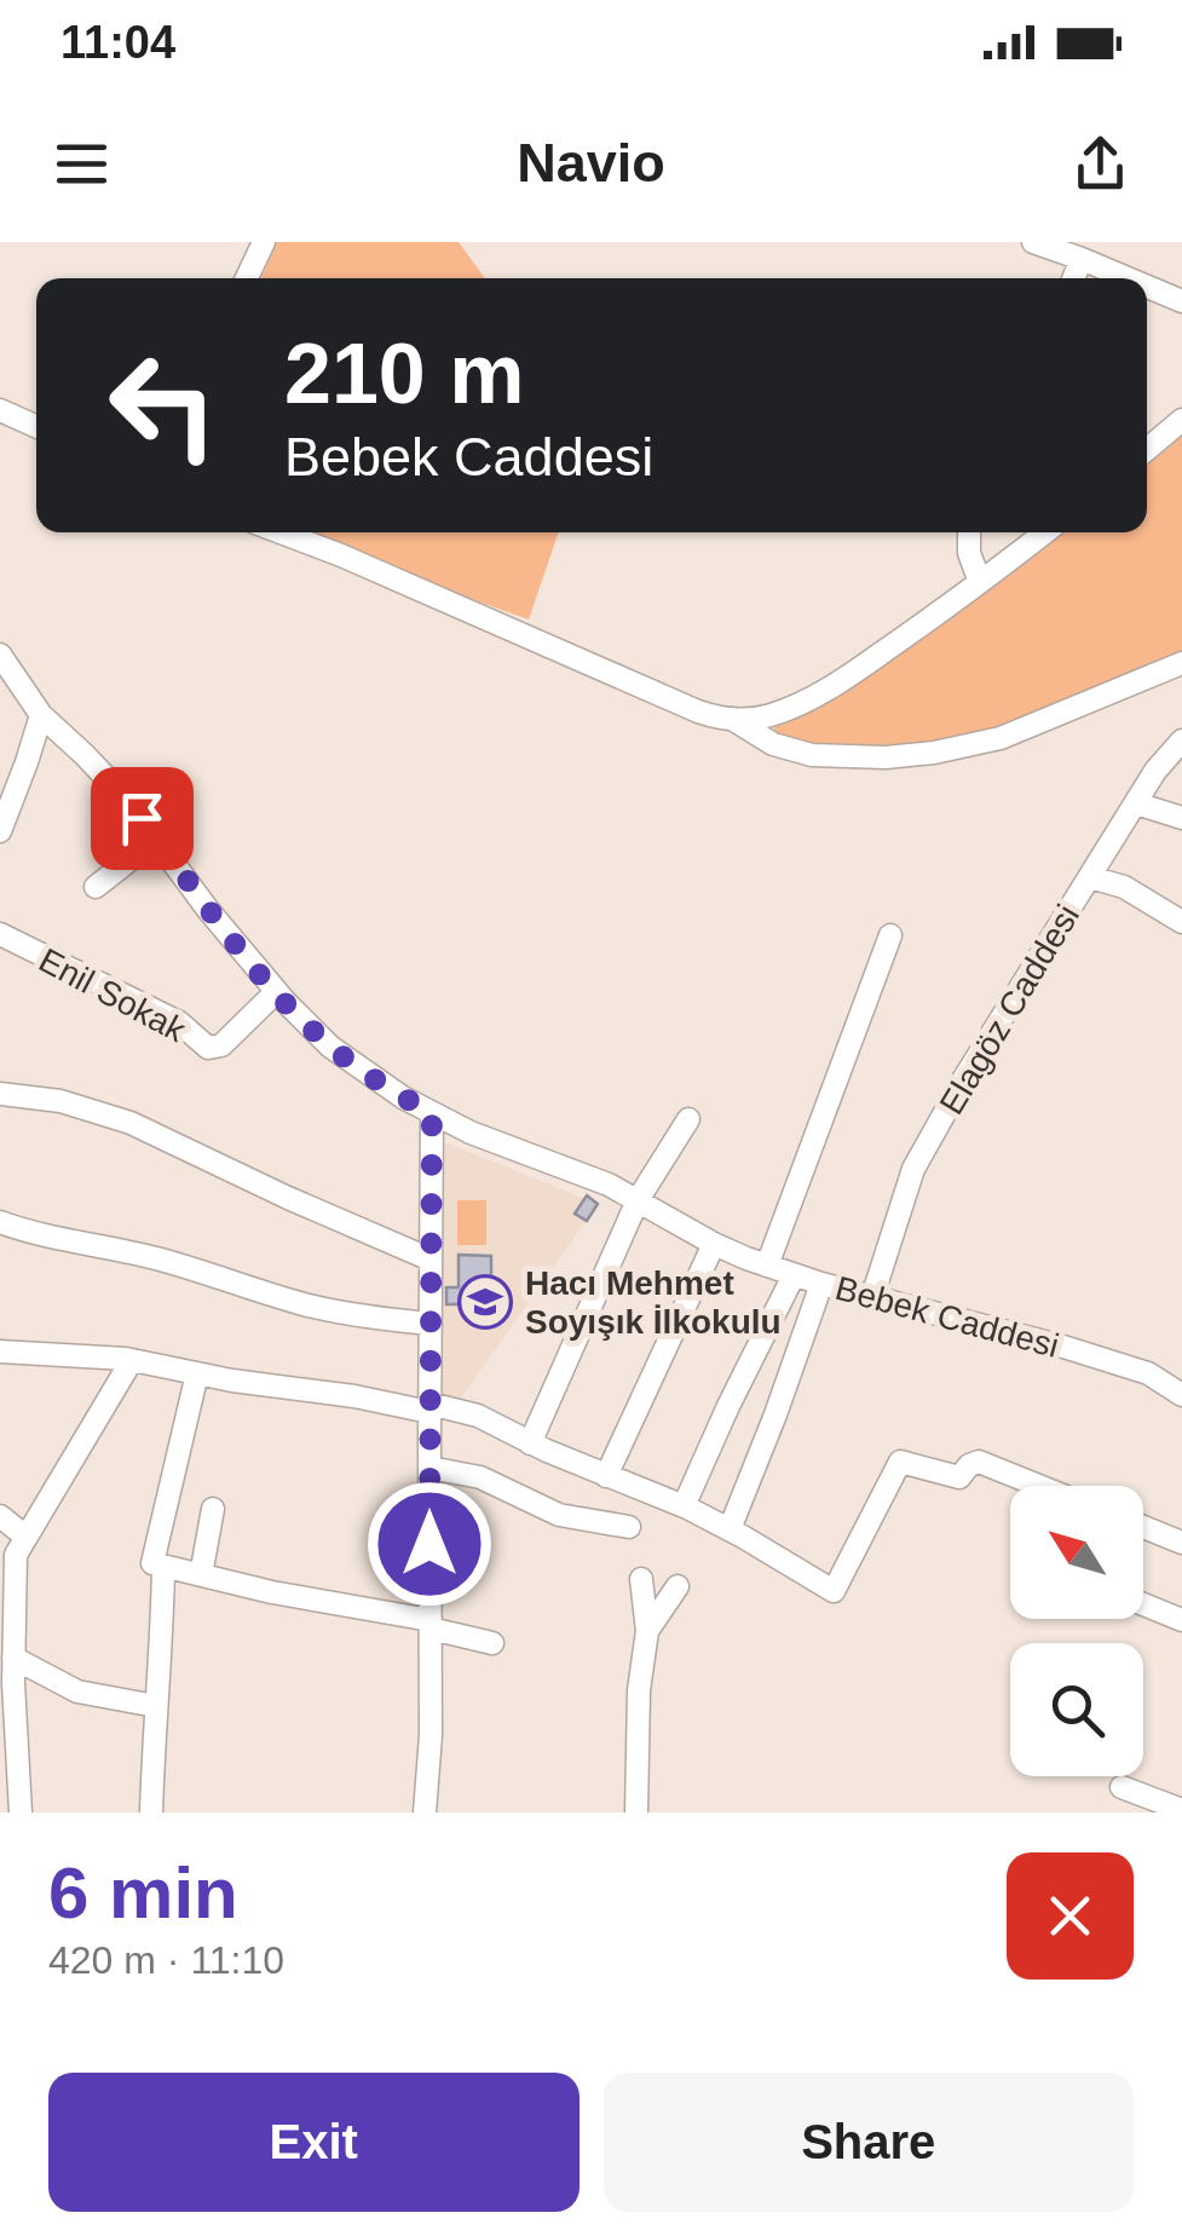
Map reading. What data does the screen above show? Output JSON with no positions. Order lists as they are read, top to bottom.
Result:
{
  "streets": {
    "street": ["Enil Sokak", "Elagöz Caddesi", "Bebek Caddesi"]
  },
  "crossings": [
    ["Enil Sokak", "Bebek Caddesi"],
    ["Elagöz Caddesi", "Bebek Caddesi"]
  ],
  "places": {
    "school or university": ["Hacı Mehmet Soyışık İlkokulu"]
  },
  "north": "top left",
  "page": {
    "status": "11:04",
    "header": "Navio",
    "turn": ["210 m", "Bebek Caddesi"],
    "heading": ["6 min", "420 m · 11:10"],
    "buttons": ["Exit", "Share"]
  }
}
